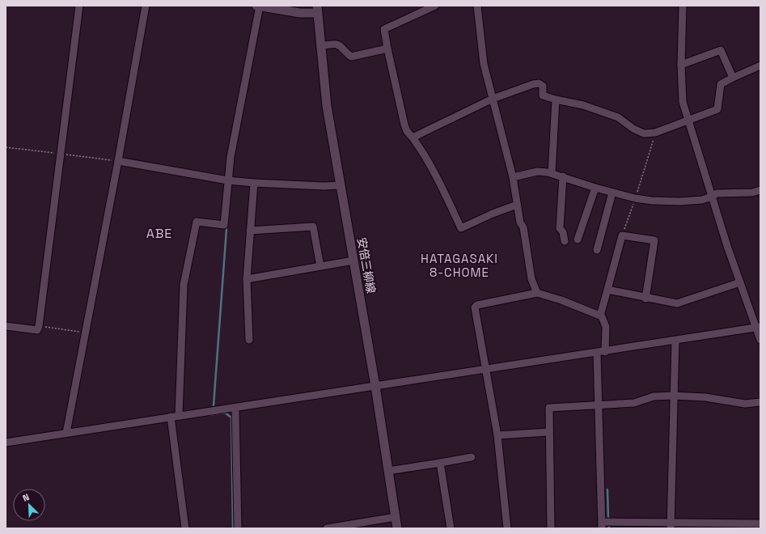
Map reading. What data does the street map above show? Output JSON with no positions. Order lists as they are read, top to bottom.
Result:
{
  "streets": {
    "street": ["安倍三柳線"]
  },
  "districts": ["ABE", "HATAGASAKI 8-CHOME"],
  "north": "top left"
}
